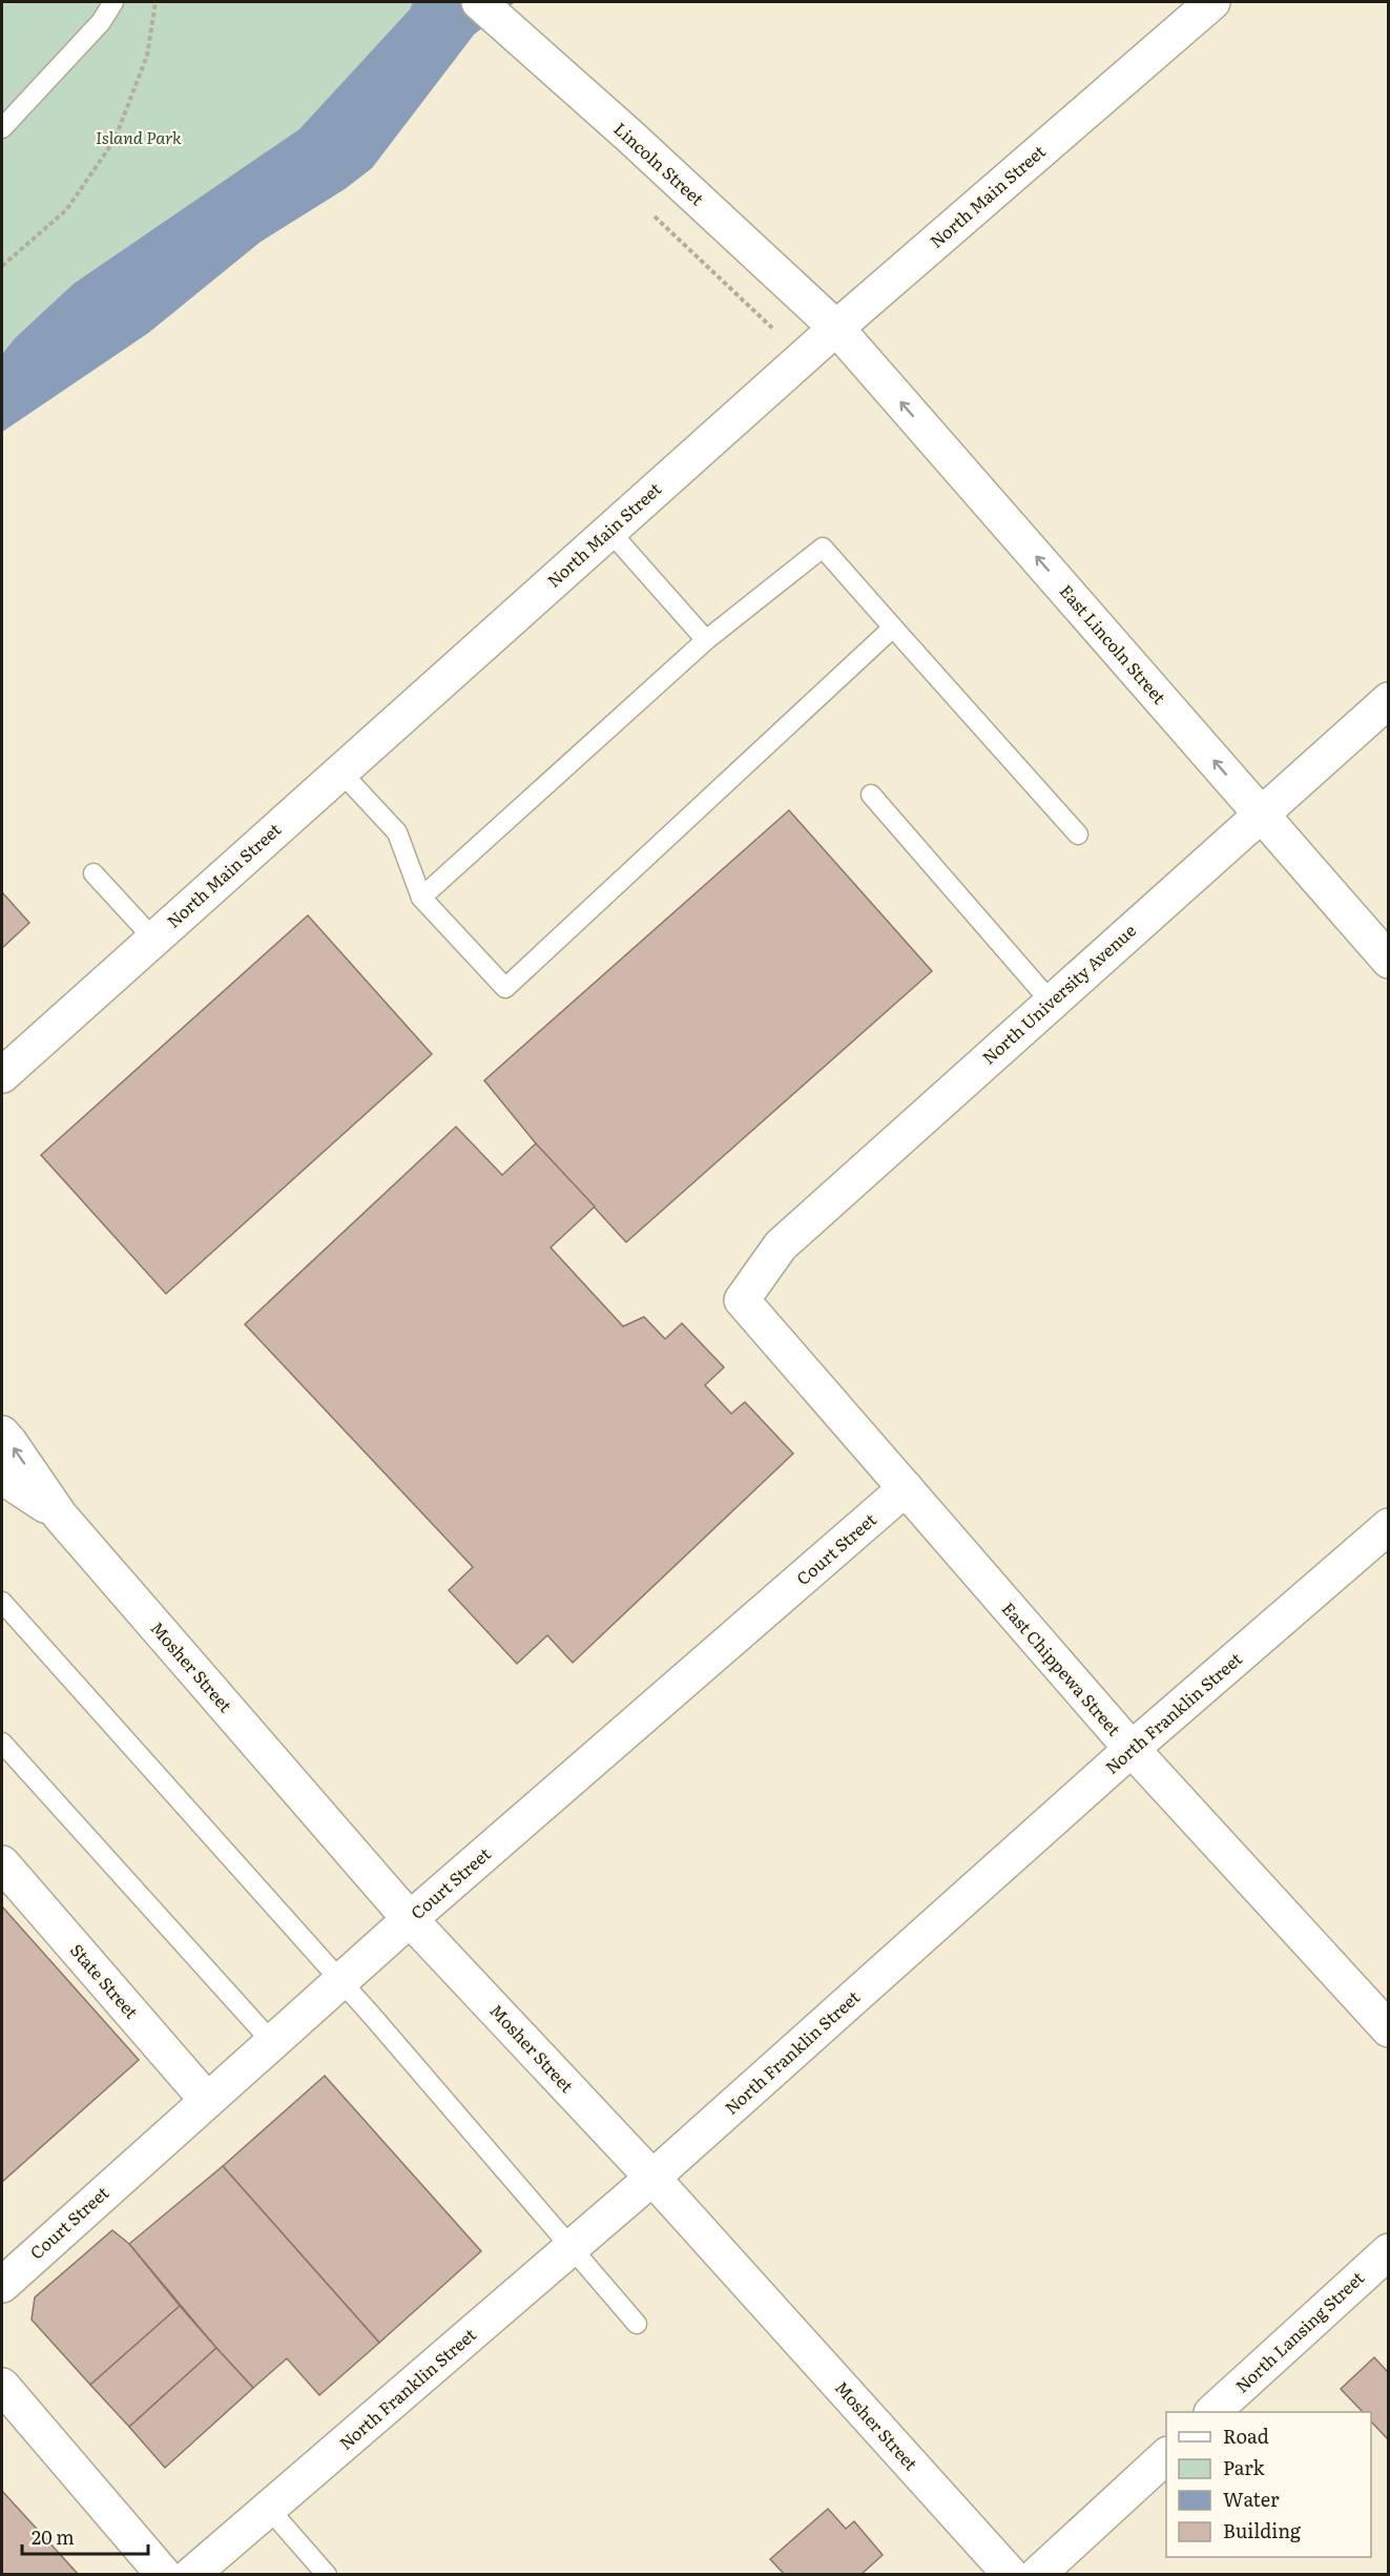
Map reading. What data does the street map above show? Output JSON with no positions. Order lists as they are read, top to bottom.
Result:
{
  "streets": {
    "street": [
      "Lincoln Street",
      "North Main Street",
      "East Lincoln Street",
      "North University Avenue",
      "Court Street",
      "Mosher Street",
      "East Chippewa Street",
      "North Franklin Street",
      "State Street",
      "North Lansing Street"
    ]
  },
  "crossings": [
    ["Lincoln Street", "North Main Street"],
    ["Lincoln Street", "East Lincoln Street"],
    ["North Main Street", "East Lincoln Street"],
    ["East Lincoln Street", "North University Avenue"],
    ["North University Avenue", "East Chippewa Street"],
    ["Court Street", "Mosher Street"],
    ["Court Street", "East Chippewa Street"],
    ["Court Street", "State Street"],
    ["Mosher Street", "North Franklin Street"],
    ["East Chippewa Street", "North Franklin Street"]
  ],
  "one_way": ["East Lincoln Street"],
  "parks": ["Island Park"],
  "legend": [
    "Road",
    "Park",
    "Water",
    "Building"
  ],
  "scale_bar": "20 m"
}
